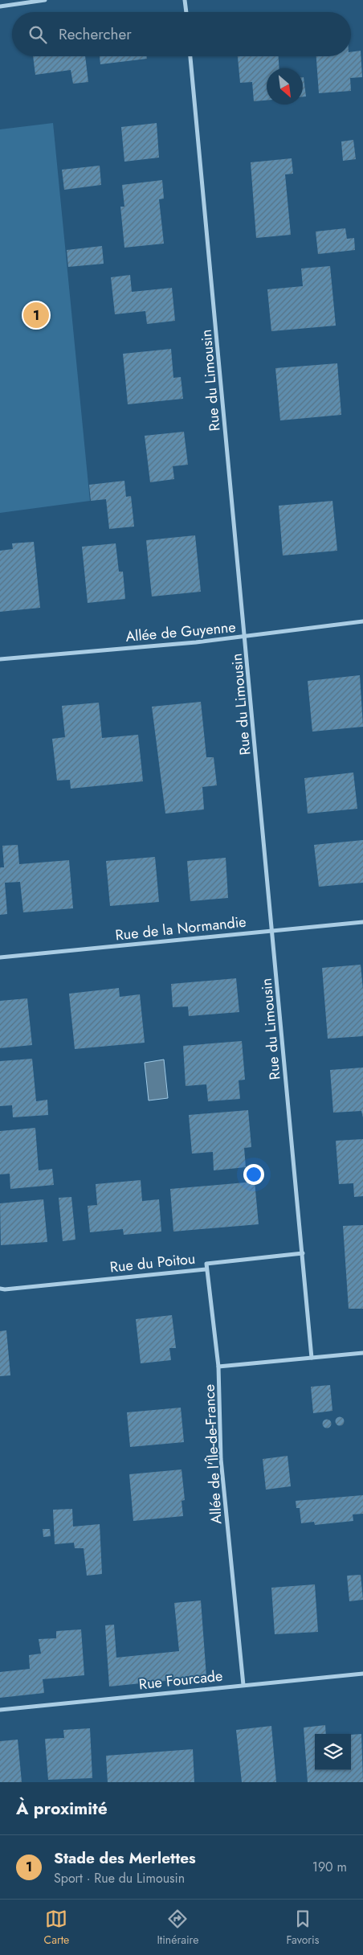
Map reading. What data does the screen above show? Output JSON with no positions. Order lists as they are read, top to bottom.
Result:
{
  "streets": {
    "street": [
      "Rue du Limousin",
      "Allée de Guyenne",
      "Rue de la Normandie",
      "Rue du Poitou",
      "Allée de l'Île-de-France",
      "Rue Fourcade"
    ]
  },
  "crossings": [
    ["Rue du Limousin", "Allée de Guyenne"],
    ["Rue du Limousin", "Rue de la Normandie"],
    ["Rue du Limousin", "Rue du Poitou"],
    ["Rue du Limousin", "Allée de l'Île-de-France"],
    ["Allée de l'Île-de-France", "Rue Fourcade"]
  ],
  "north": "bottom right",
  "page": {
    "search": "Rechercher",
    "pins": "1",
    "heading": "À proximité",
    "list": [
      {
        "mark": "1",
        "name": "Stade des Merlettes",
        "note": "Sport · Rue du Limousin",
        "value": "190 m"
      }
    ],
    "nav": ["Carte", "Itinéraire", "Favoris"]
  }
}
